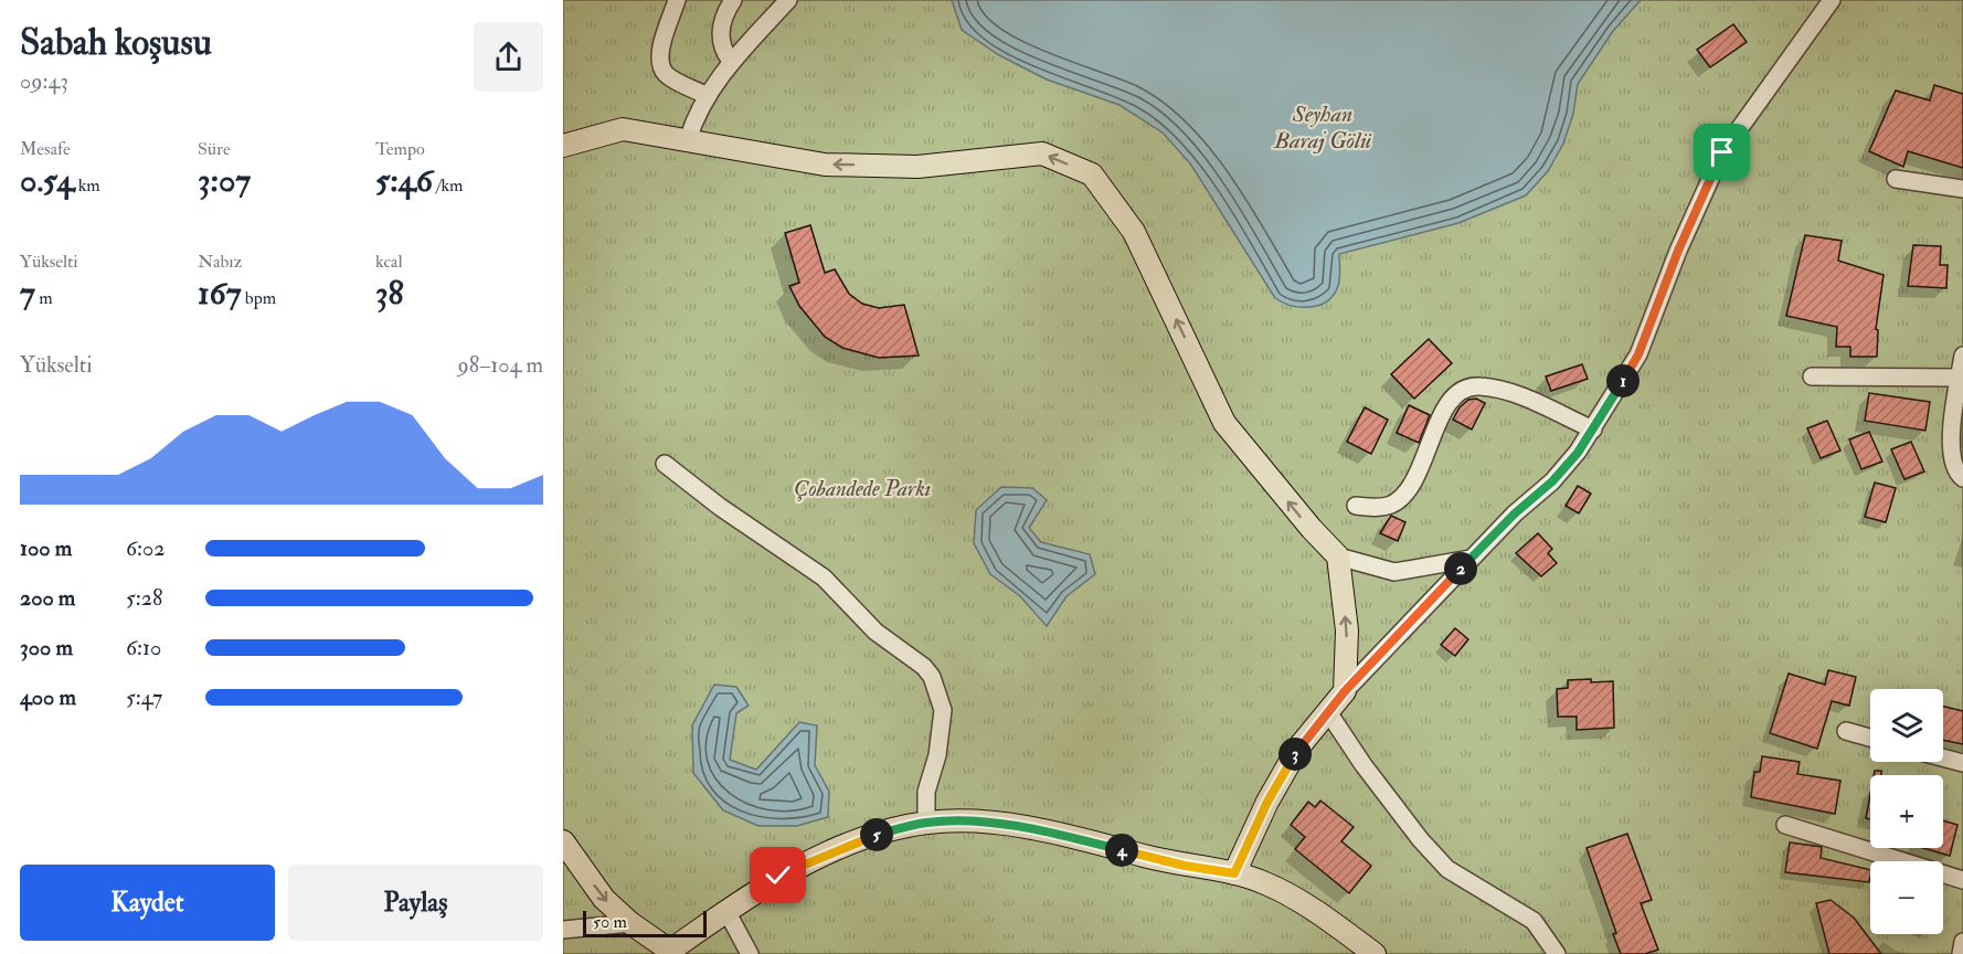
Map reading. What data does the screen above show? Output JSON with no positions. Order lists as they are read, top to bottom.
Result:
{
  "water": ["Seyhan Baraj Gölü"],
  "parks": ["Çobandede Parkı"],
  "scale_bar": "50 m",
  "page": {
    "heading": ["Sabah koşusu", "09:43"],
    "stats": [
      ["Mesafe", "0.54 km"],
      ["Süre", "3:07"],
      ["Tempo", "5:46 /km"],
      ["Yükselti", "7 m"],
      ["Nabız", "167 bpm"],
      ["kcal", "38"]
    ],
    "chart": ["Yükselti", "98–104 m"],
    "pins": [
      "1",
      "2",
      "3",
      "5",
      "4"
    ],
    "list": [
      {
        "name": "100 m",
        "note": "6:02"
      },
      {
        "name": "200 m",
        "note": "5:28"
      },
      {
        "name": "300 m",
        "note": "6:10"
      },
      {
        "name": "400 m",
        "note": "5:47"
      }
    ],
    "map_buttons": ["+", "−"],
    "buttons": ["Kaydet", "Paylaş"],
    "scale": "50 m"
  }
}
